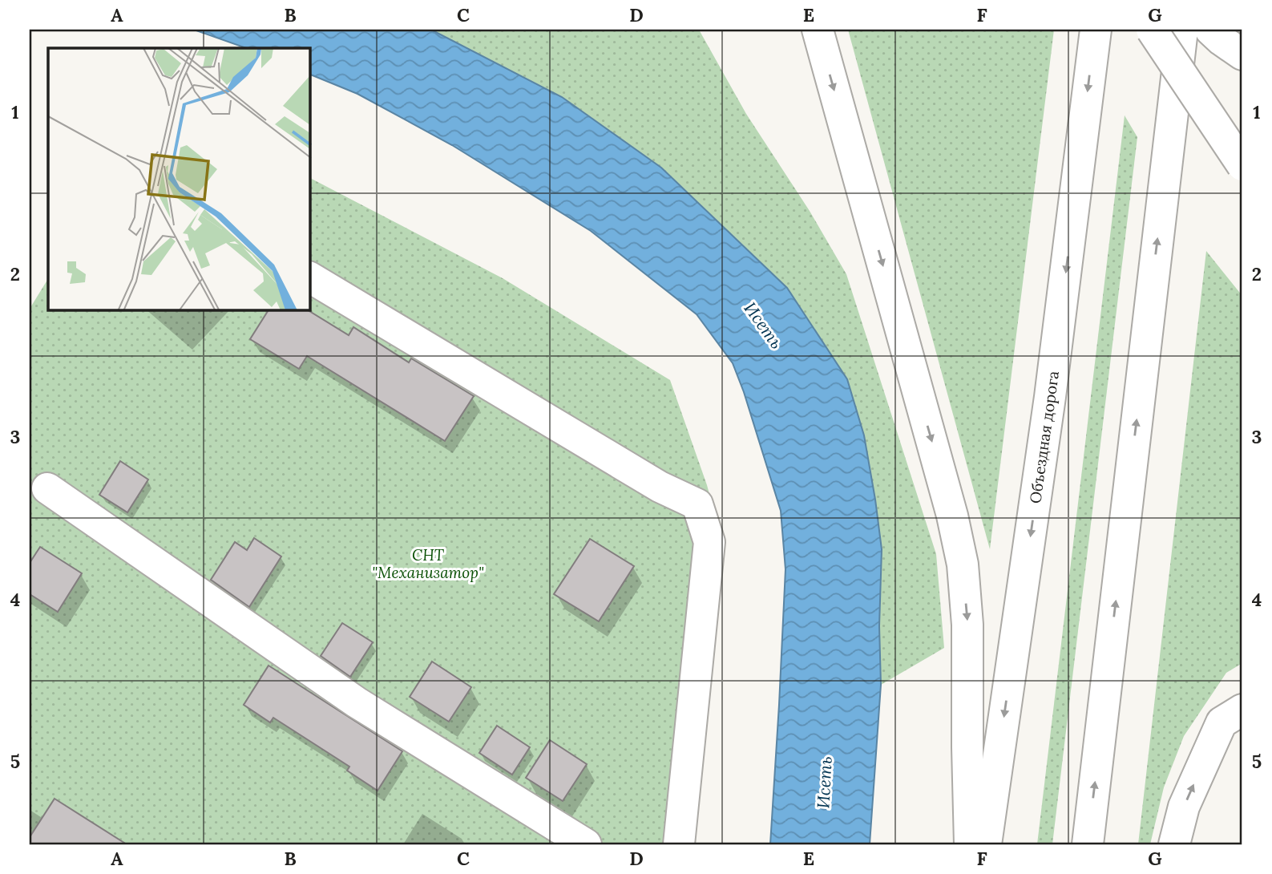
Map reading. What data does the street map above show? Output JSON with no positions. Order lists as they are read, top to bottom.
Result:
{
  "streets": {
    "main road": ["Объездная дорога"]
  },
  "water": ["Исеть"],
  "parks": ["СНТ \"Механизатор\""],
  "grid": {
    "columns": [
      "A",
      "B",
      "C",
      "D",
      "E",
      "F",
      "G"
    ],
    "rows": [
      "1",
      "2",
      "3",
      "4",
      "5"
    ]
  }
}
